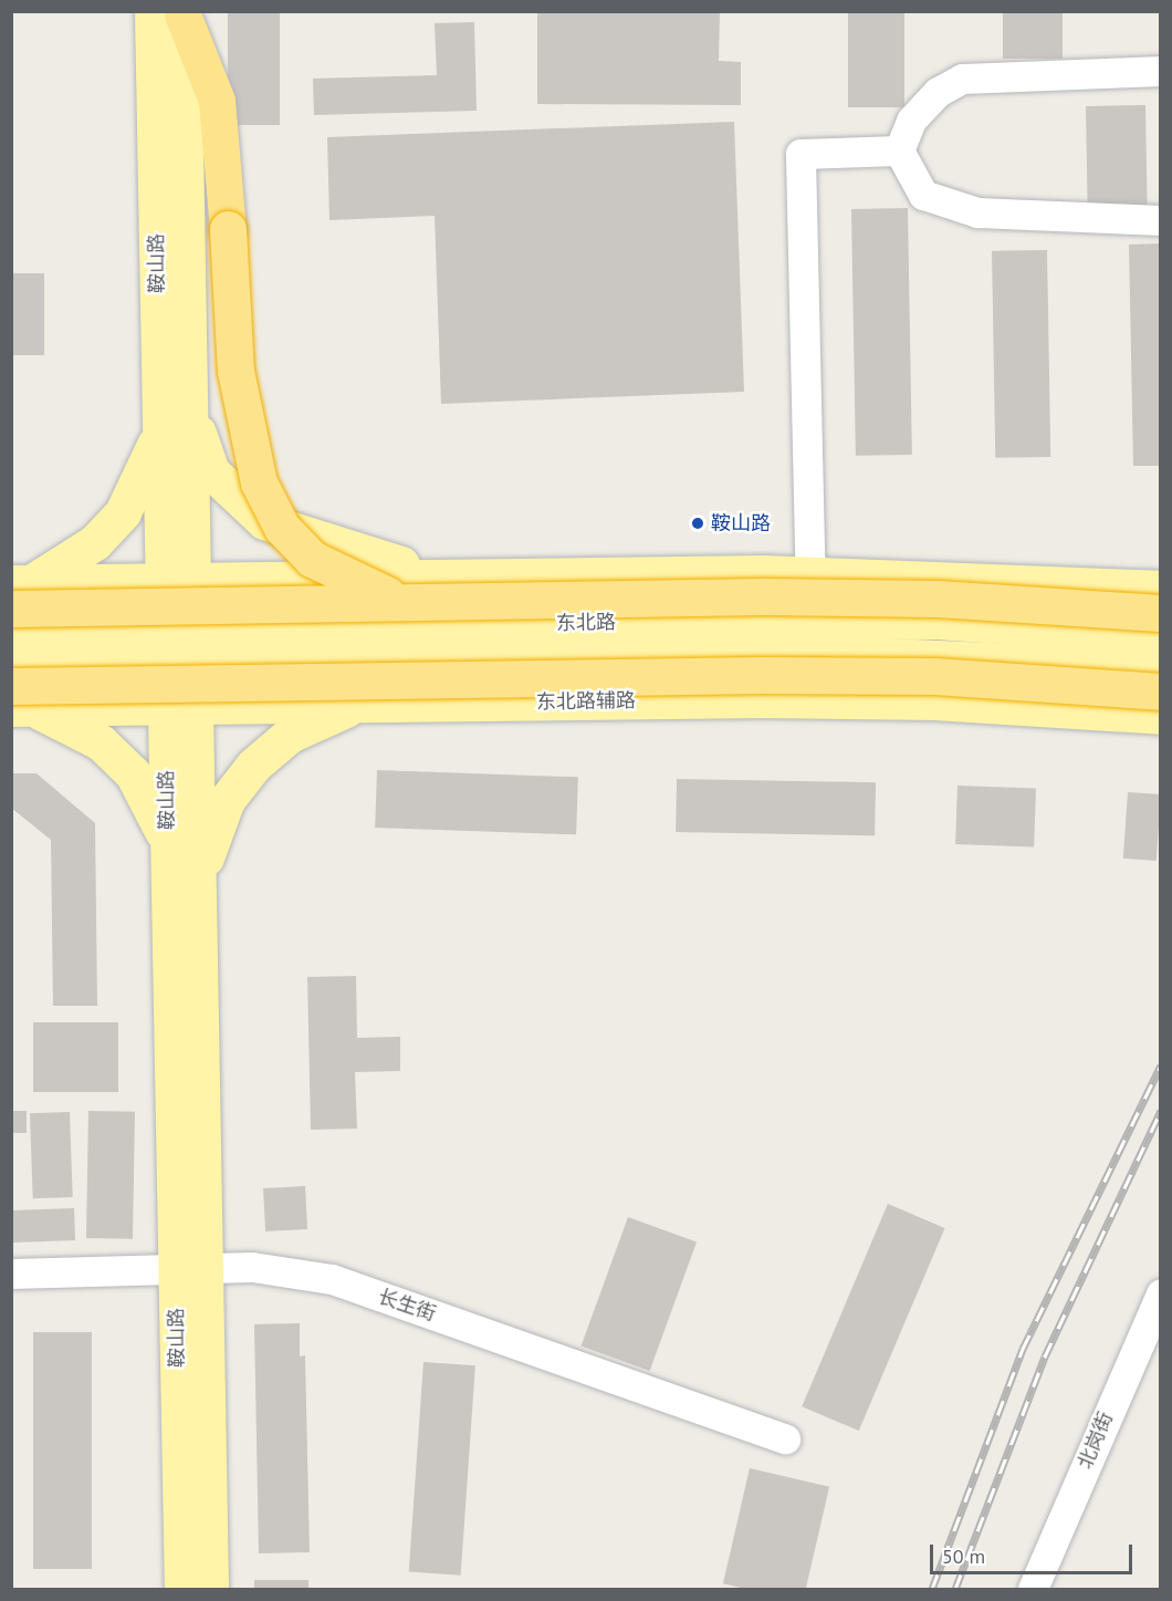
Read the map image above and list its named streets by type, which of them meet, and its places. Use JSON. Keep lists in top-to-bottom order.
{
  "streets": {
    "highway": ["东北路"],
    "main road": ["鞍山路", "东北路辅路"],
    "street": ["长生街", "北岗街"]
  },
  "crossings": [
    ["鞍山路", "东北路"],
    ["鞍山路", "东北路辅路"],
    ["鞍山路", "长生街"]
  ],
  "places": ["鞍山路"],
  "scale_bar": "50 m"
}
